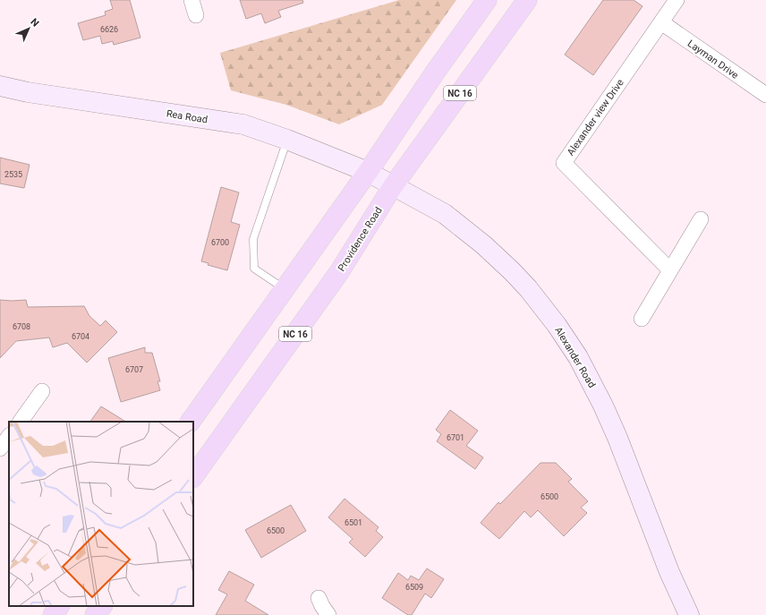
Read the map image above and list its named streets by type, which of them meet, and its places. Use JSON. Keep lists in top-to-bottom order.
{
  "streets": {
    "main road": ["NC 16", "Providence Road"],
    "street": [
      "Layman Drive",
      "Rea Road",
      "Alexander view Drive",
      "Alexander Road"
    ]
  },
  "crossings": [
    ["Layman Drive", "Alexander view Drive"],
    ["Rea Road", "Alexander Road"],
    ["Providence Road", "Alexander Road"]
  ],
  "house_numbers": [
    "6626",
    "2535",
    "6700",
    "6708",
    "6704",
    "6707",
    "6701",
    "6500",
    "6501",
    "6500",
    "6509"
  ],
  "north": "top right"
}
